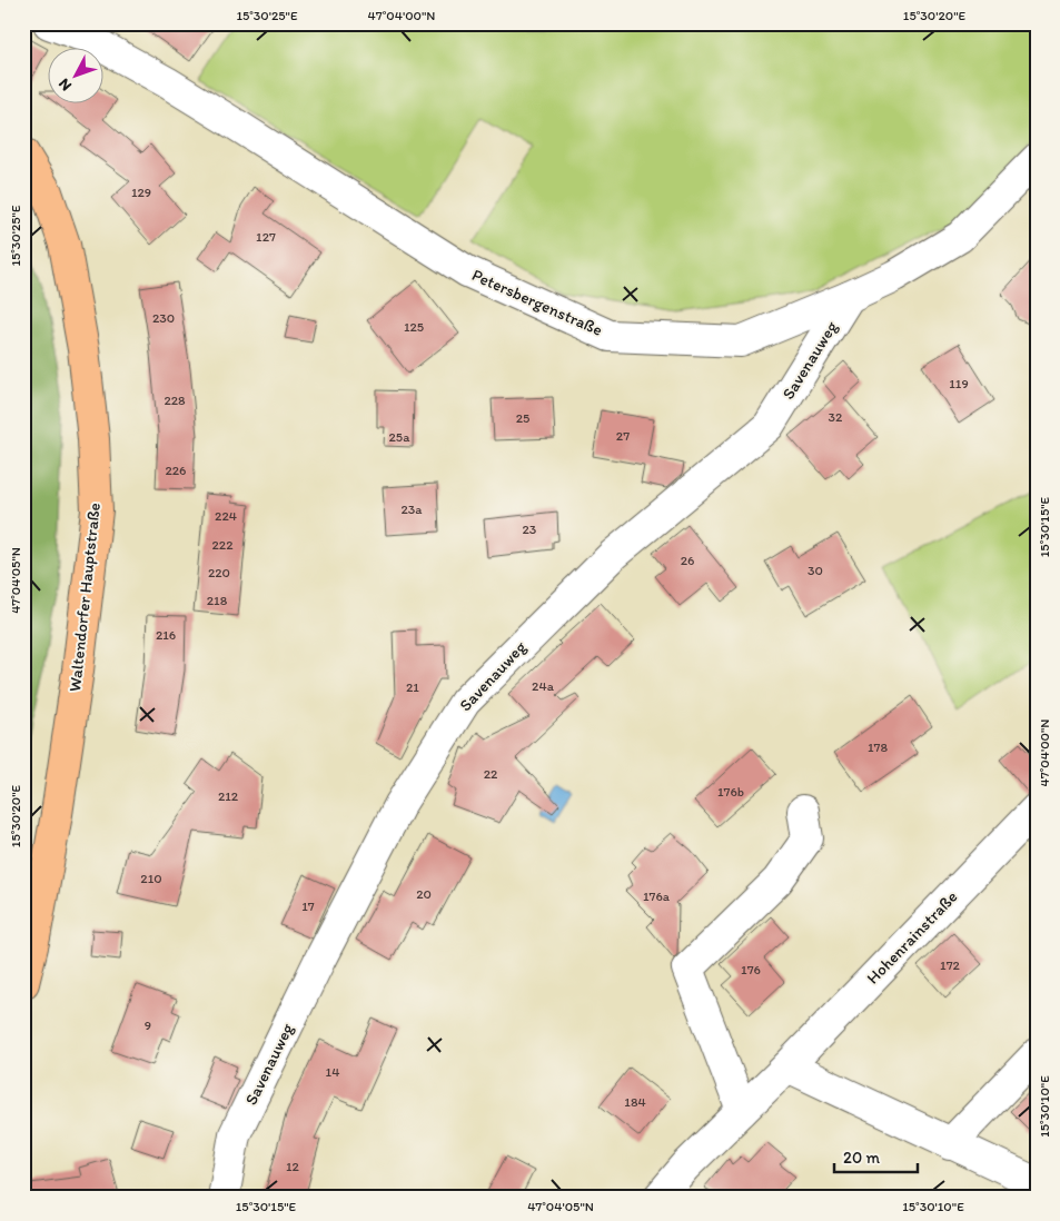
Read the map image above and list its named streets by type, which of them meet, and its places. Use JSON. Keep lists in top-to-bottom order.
{
  "streets": {
    "main road": ["Waltendorfer Hauptstraße"],
    "street": ["Petersbergenstraße", "Savenauweg", "Hohenrainstraße"]
  },
  "crossings": [
    ["Petersbergenstraße", "Savenauweg"]
  ],
  "house_numbers": [
    "129",
    "127",
    "230",
    "125",
    "119",
    "228",
    "32",
    "25",
    "27",
    "25a",
    "226",
    "23a",
    "224",
    "23",
    "222",
    "26",
    "30",
    "220",
    "218",
    "216",
    "24a",
    "21",
    "178",
    "22",
    "176b",
    "212",
    "210",
    "20",
    "176a",
    "17",
    "172",
    "176",
    "9",
    "14",
    "184",
    "12"
  ],
  "scale_bar": "20 m",
  "north": "bottom left",
  "coordinates": [
    "15°30'25\"E",
    "47°04'00\"N",
    "15°30'20\"E",
    "15°30'15\"E",
    "47°04'05\"N",
    "15°30'10\"E"
  ]
}
